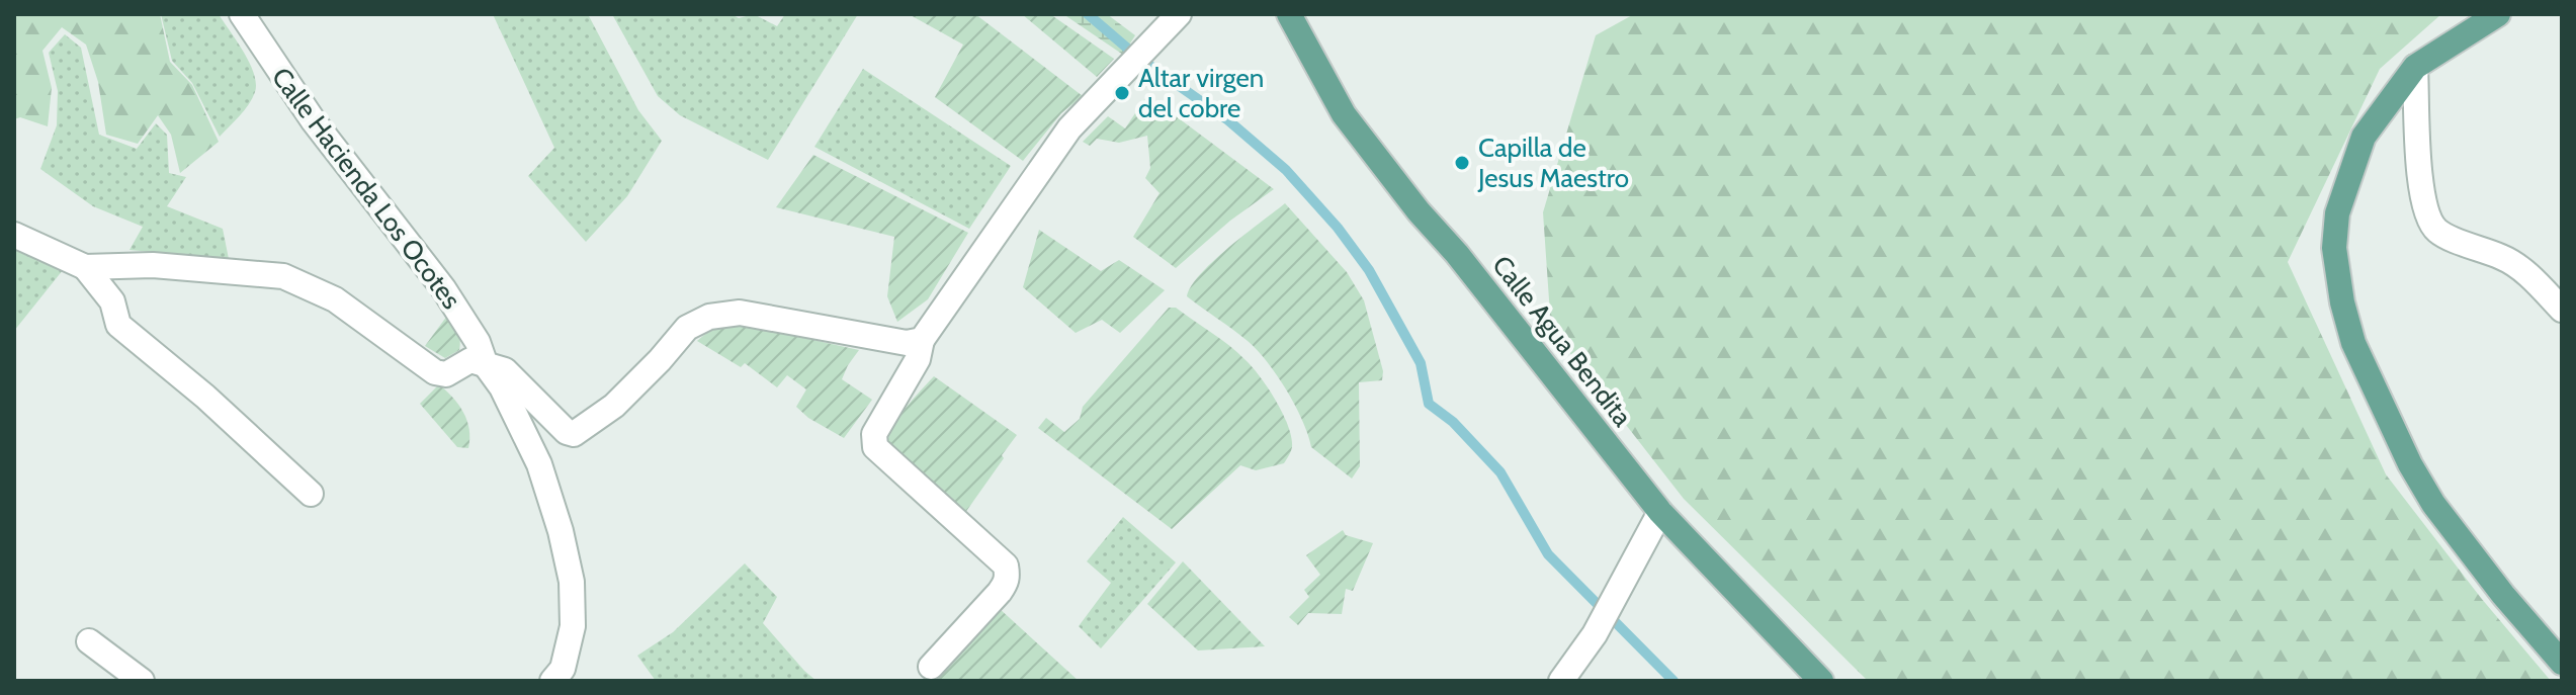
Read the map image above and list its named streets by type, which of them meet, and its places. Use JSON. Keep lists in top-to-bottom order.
{
  "streets": {
    "main road": ["Calle Agua Bendita"],
    "street": ["Calle Hacienda Los Ocotes"]
  },
  "places": ["Altar virgen del cobre", "Capilla de Jesus Maestro"]
}
